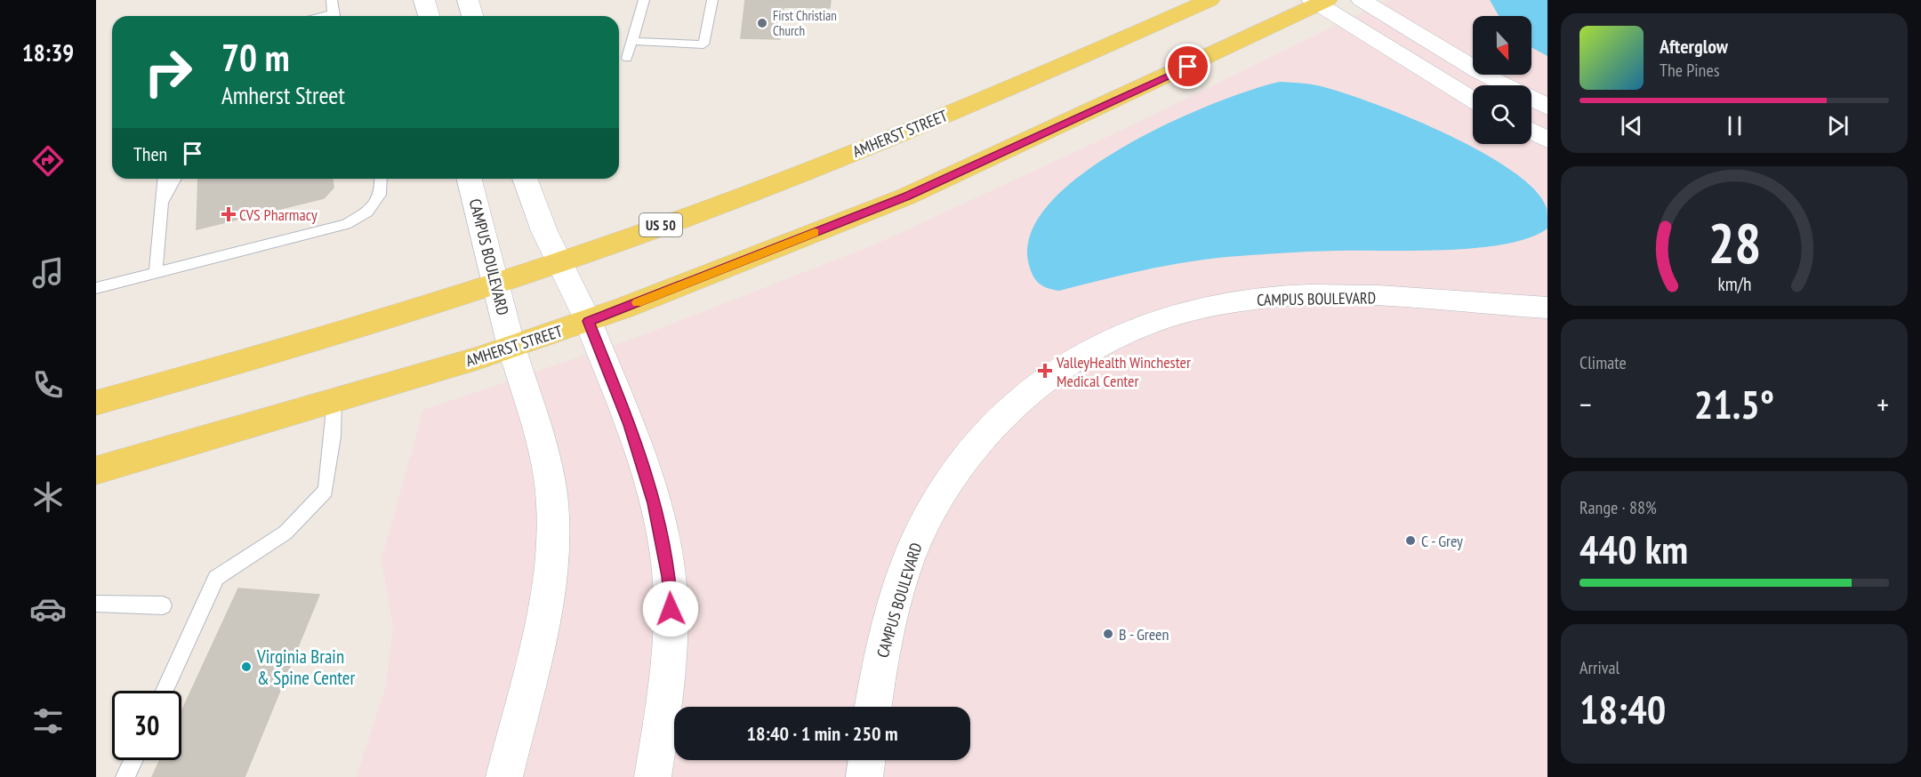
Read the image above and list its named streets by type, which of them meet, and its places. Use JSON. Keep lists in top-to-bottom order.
{
  "streets": {
    "main road": ["AMHERST STREET", "US 50"],
    "street": ["CAMPUS BOULEVARD"]
  },
  "crossings": [
    ["AMHERST STREET", "CAMPUS BOULEVARD"]
  ],
  "places": {
    "other": [
      "First Christian Church",
      "C - Grey",
      "B - Green",
      "Virginia Brain & Spine Center"
    ],
    "health": ["CVS Pharmacy", "ValleyHealth Winchester Medical Center"]
  },
  "north": "bottom",
  "page": {
    "tabs": "18:39",
    "turn": ["70 m", "Amherst Street"],
    "song": ["Afterglow", "The Pines"],
    "then": "Then",
    "tile": [
      "Climate",
      ["Range · 88%", "440 km"],
      ["Arrival", "18:40"]
    ],
    "heat": ["−", "21.5°", "+"],
    "limit": "30",
    "trip": "18:40 · 1 min · 250 m",
    "gauge": ["28", "km/h"]
  }
}
